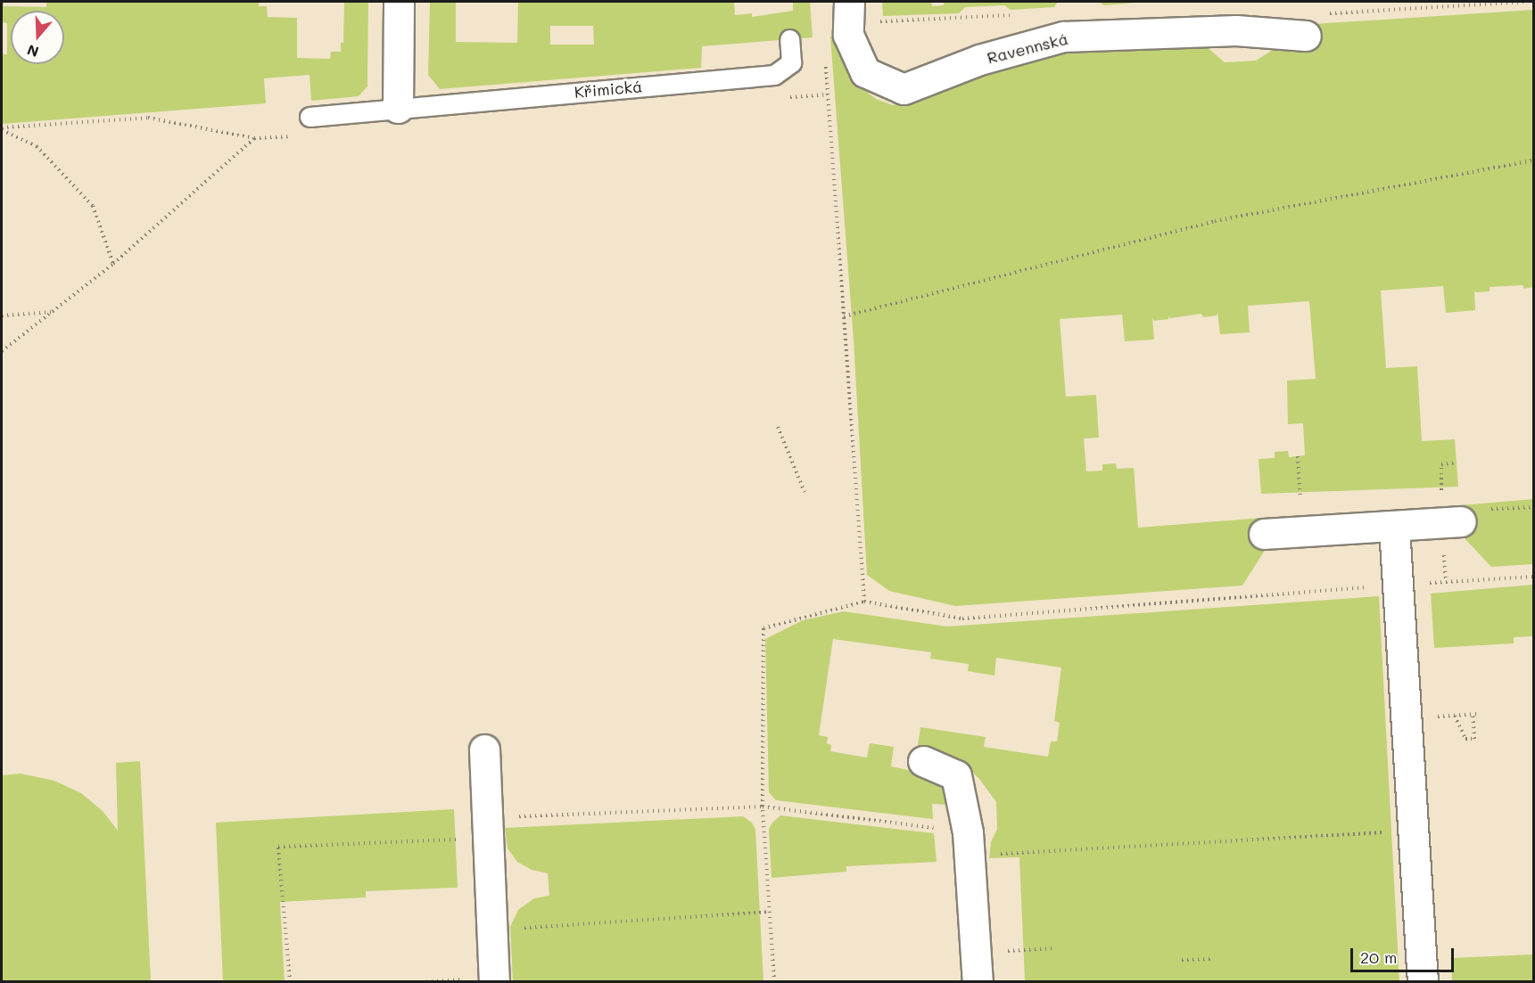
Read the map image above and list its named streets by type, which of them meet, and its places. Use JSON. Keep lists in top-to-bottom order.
{
  "streets": {
    "street": ["Ravennská"],
    "lane": ["Křimická"]
  },
  "scale_bar": "20 m",
  "north": "bottom"
}
